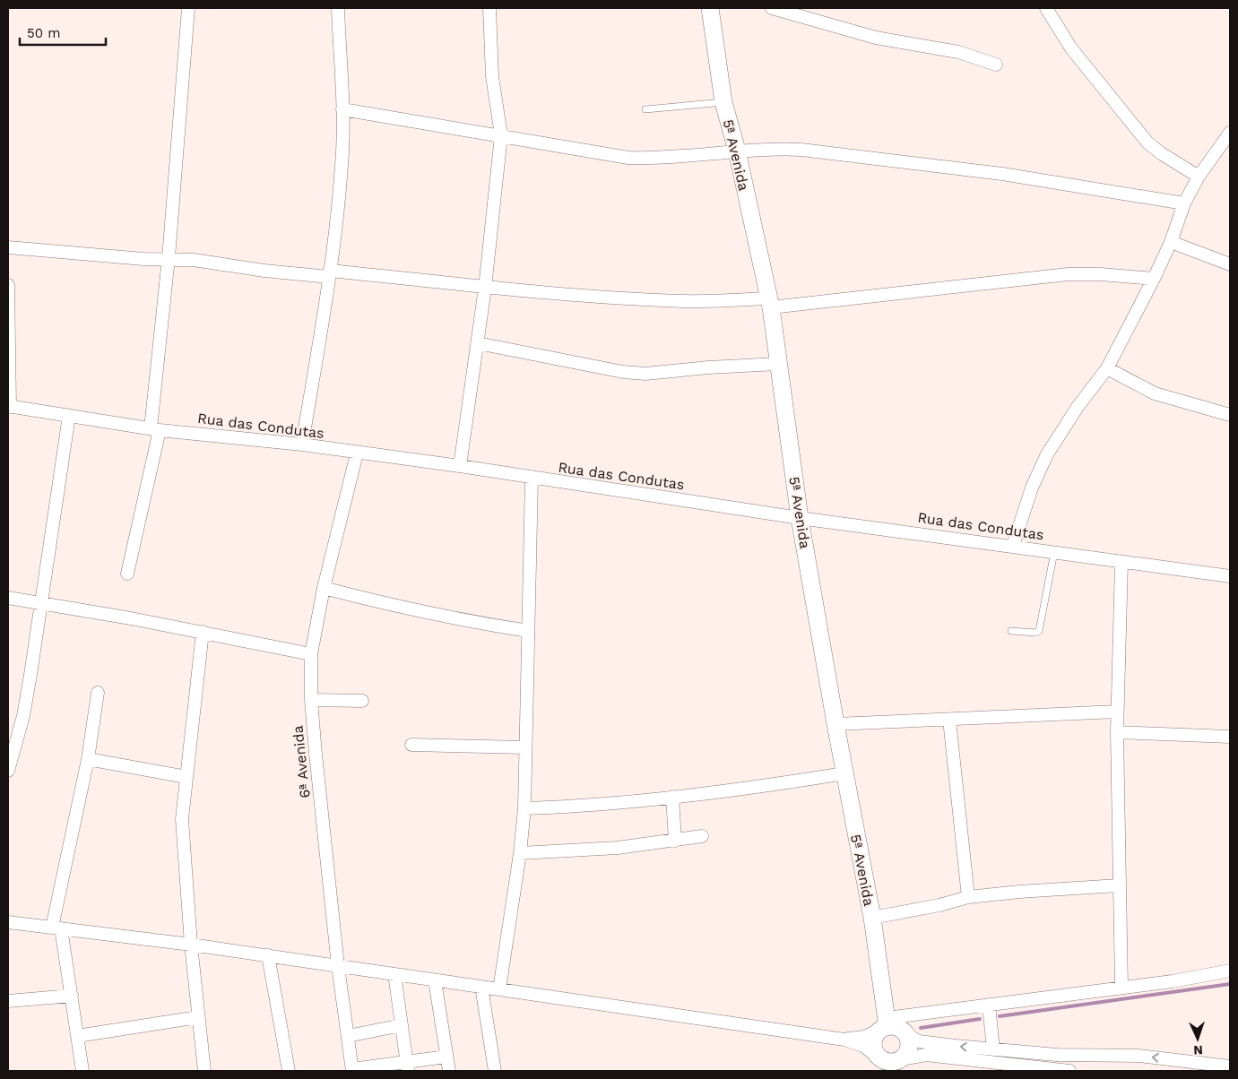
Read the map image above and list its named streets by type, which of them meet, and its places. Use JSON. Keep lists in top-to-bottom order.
{
  "streets": {
    "street": ["5ª Avenida", "Rua das Condutas", "6ª Avenida"]
  },
  "crossings": [
    ["5ª Avenida", "Rua das Condutas"],
    ["Rua das Condutas", "6ª Avenida"]
  ],
  "scale_bar": "50 m",
  "north": "bottom"
}
